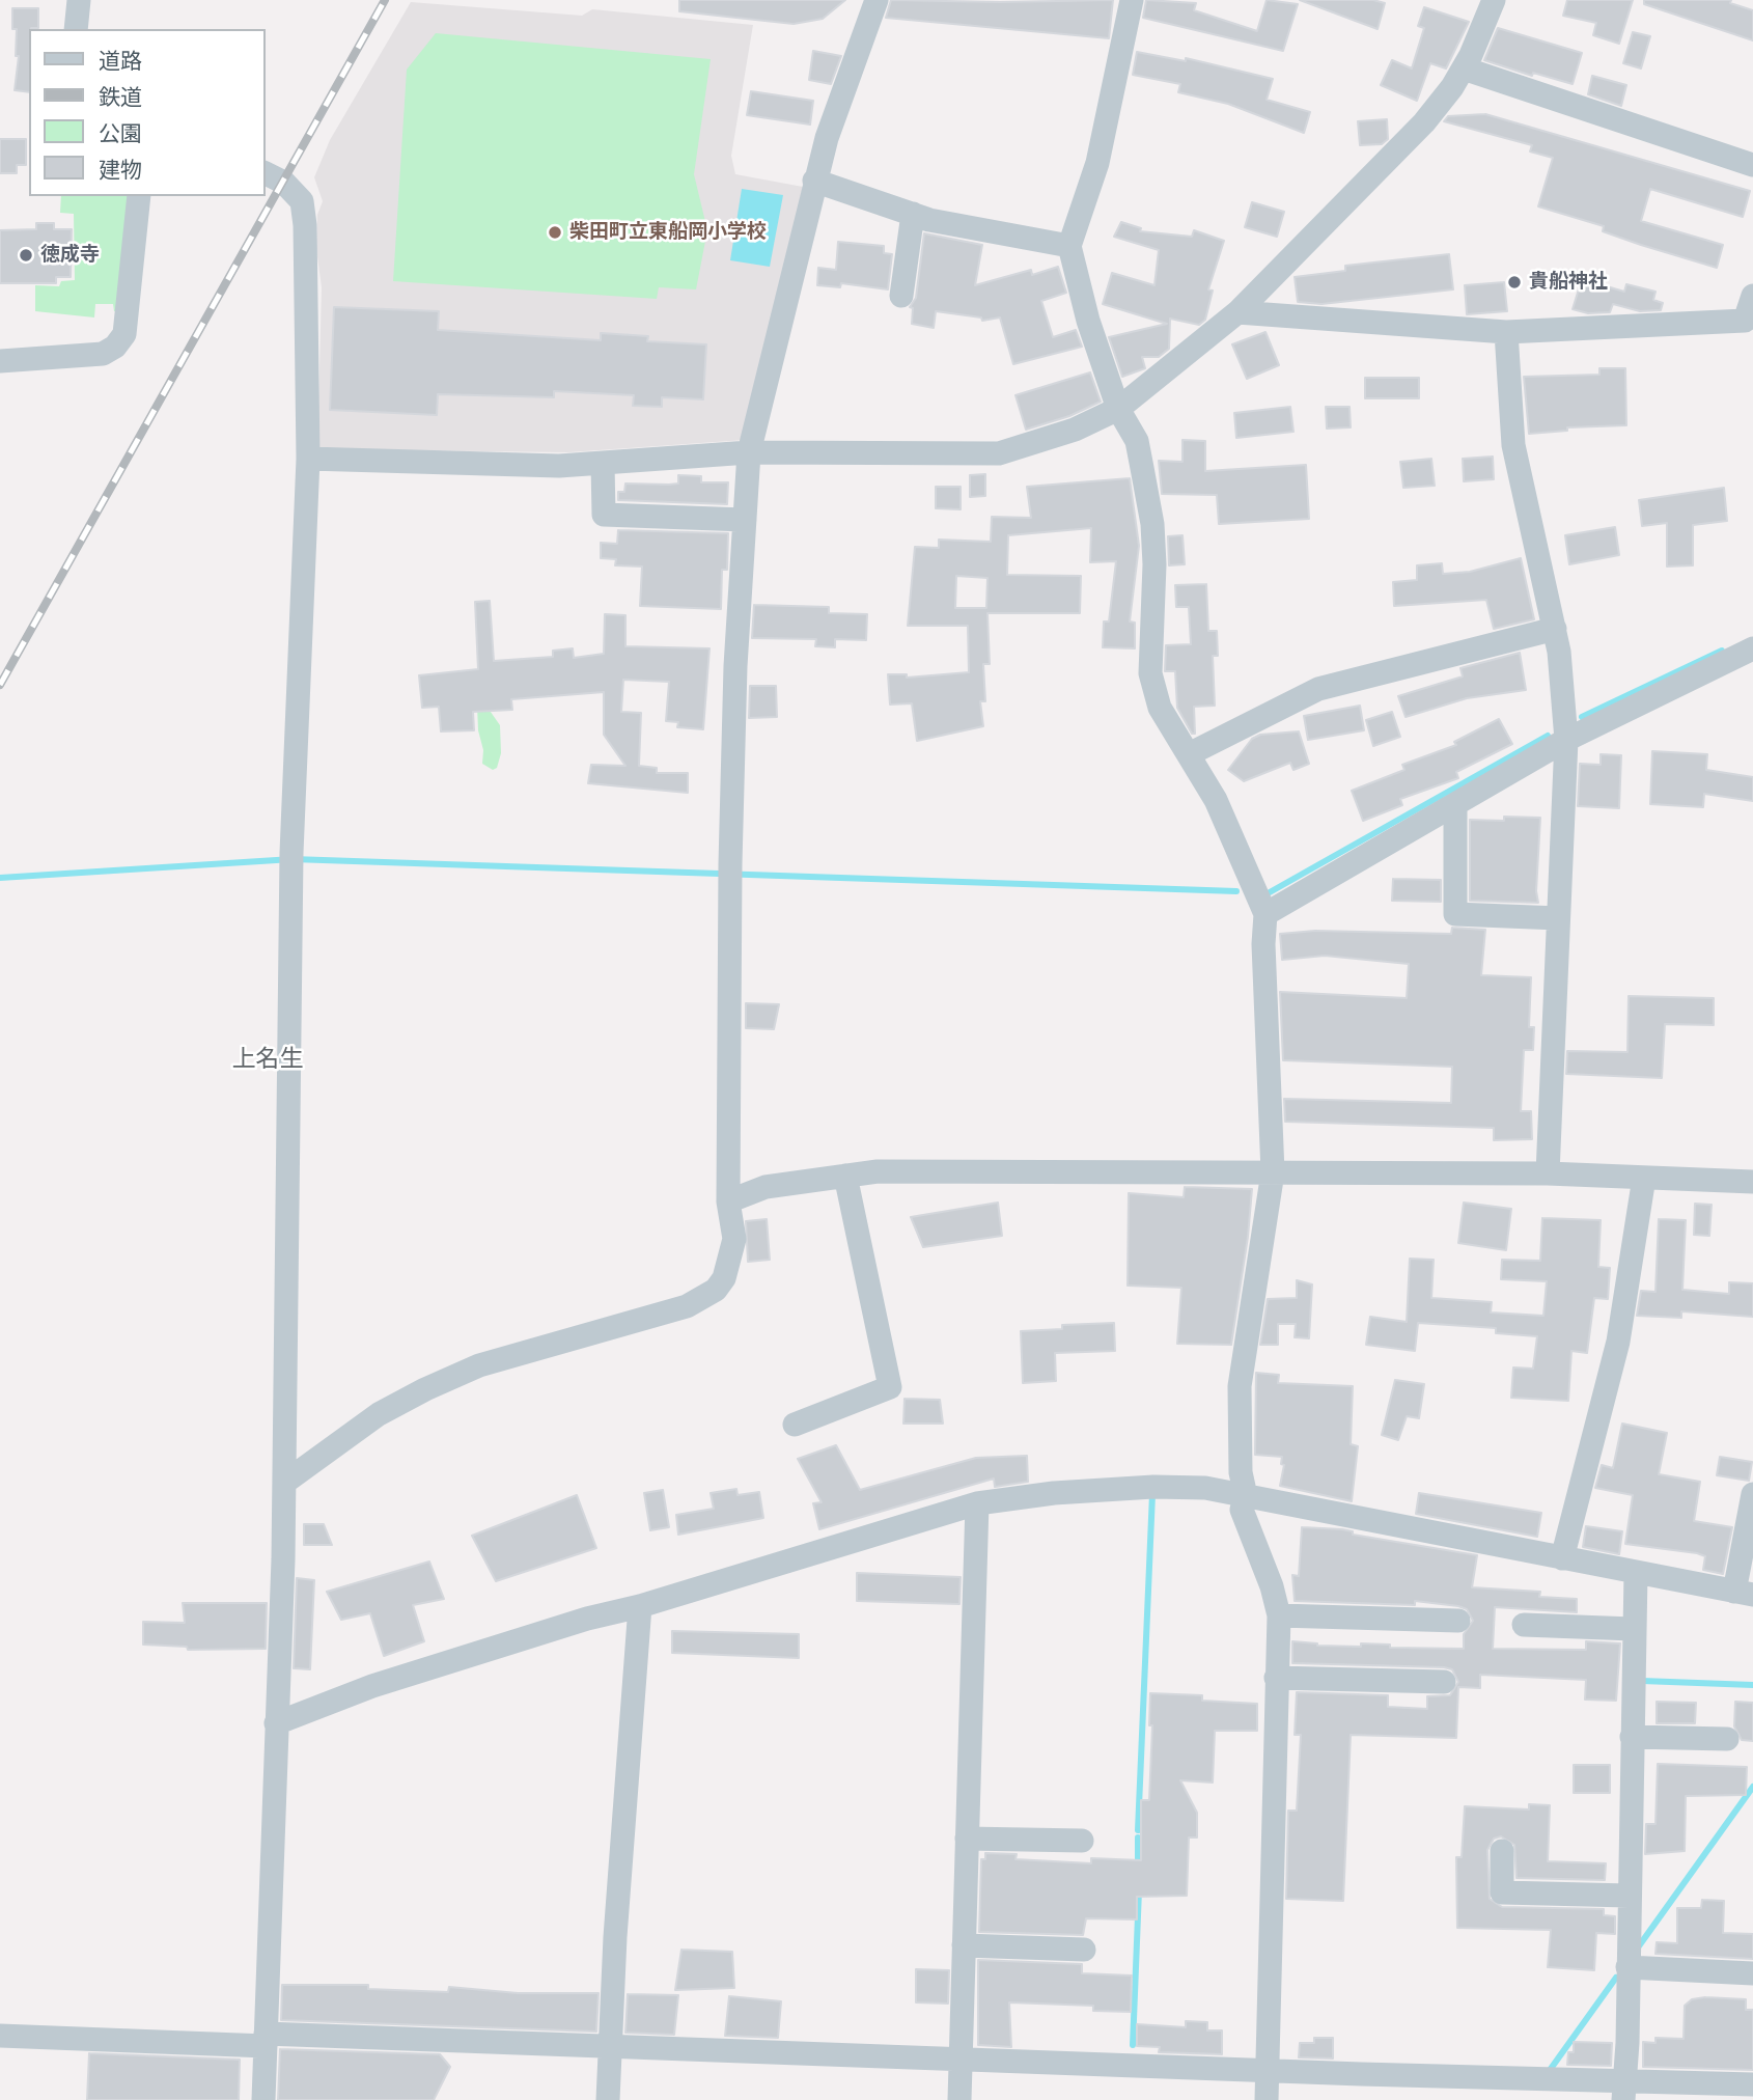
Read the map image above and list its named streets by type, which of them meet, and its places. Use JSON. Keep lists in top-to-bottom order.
{
  "districts": ["上名生"],
  "places": ["柴田町立東船岡小学校", "徳成寺", "貴船神社"],
  "legend": [
    "道路",
    "鉄道",
    "公園",
    "建物"
  ]
}
